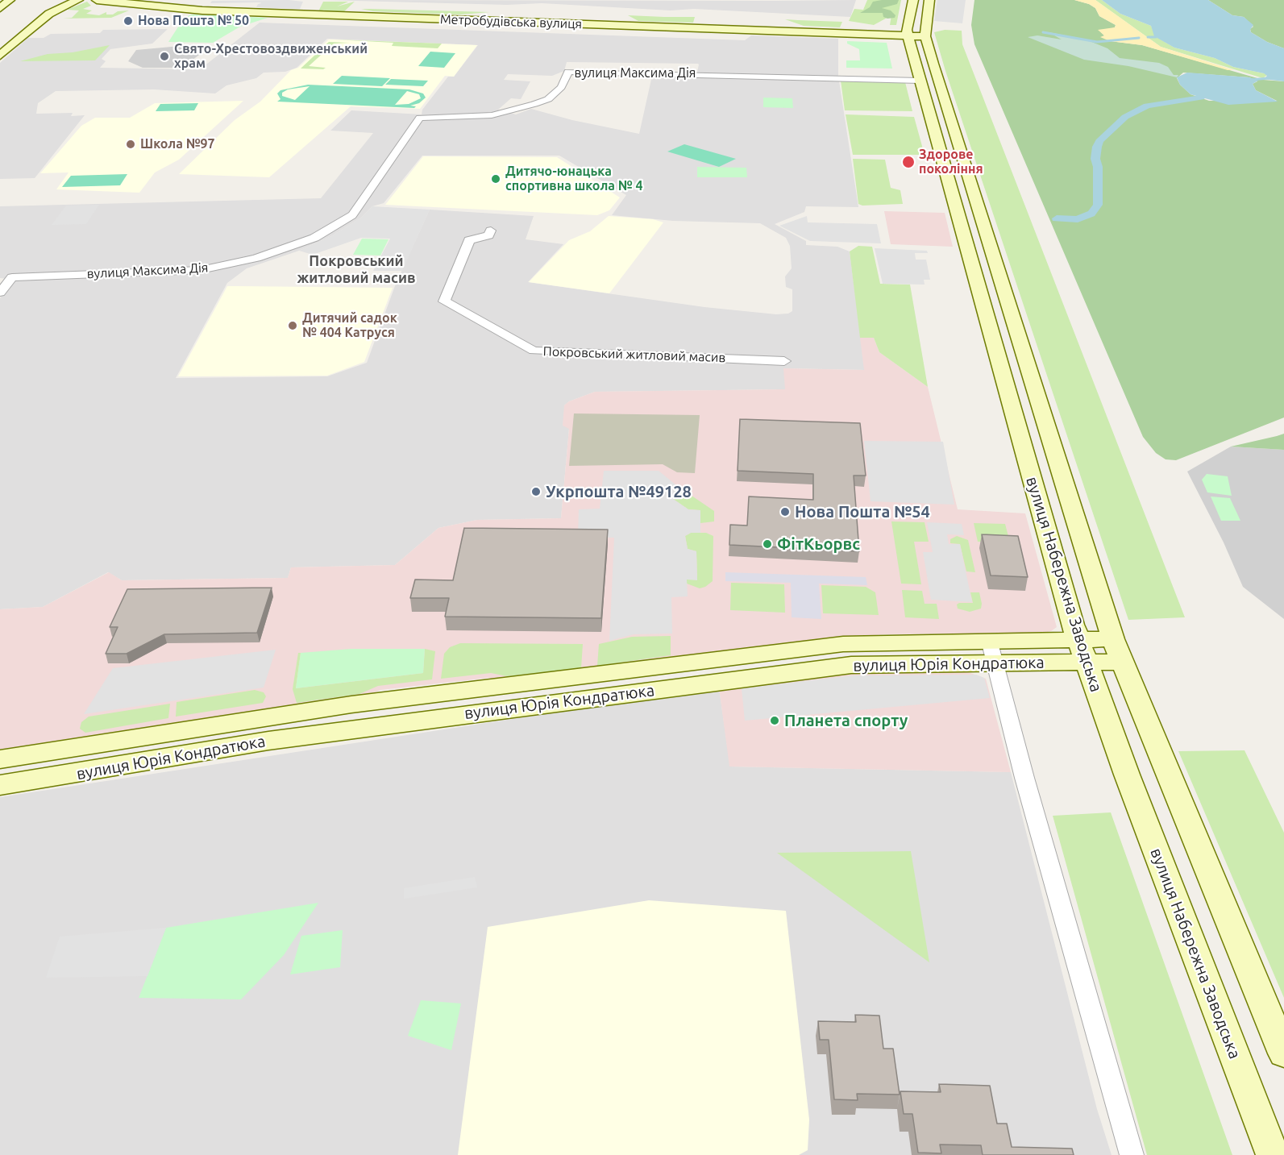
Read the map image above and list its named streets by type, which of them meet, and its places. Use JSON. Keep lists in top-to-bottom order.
{
  "streets": {
    "main road": ["Метробудівська вулиця", "вулиця Набережна Заводська", "вулиця Юрія Кондратюка"],
    "street": ["вулиця Максима Дія", "Покровський житловий масив"]
  },
  "crossings": [
    ["Метробудівська вулиця", "вулиця Набережна Заводська"],
    ["вулиця Максима Дія", "вулиця Набережна Заводська"],
    ["вулиця Набережна Заводська", "вулиця Юрія Кондратюка"]
  ],
  "districts": ["Покровський житловий масив"],
  "places": [
    "Нова Пошта № 50",
    "Свято-Хрестовоздвиженський храм",
    "Школа №97",
    "Здорове покоління",
    "Дитячо-юнацька спортивна школа № 4",
    "Дитячий садок № 404 Катруся",
    "Укрпошта №49128",
    "Нова Пошта №54",
    "ФiтКьорвс",
    "Планета спорту"
  ]
}
